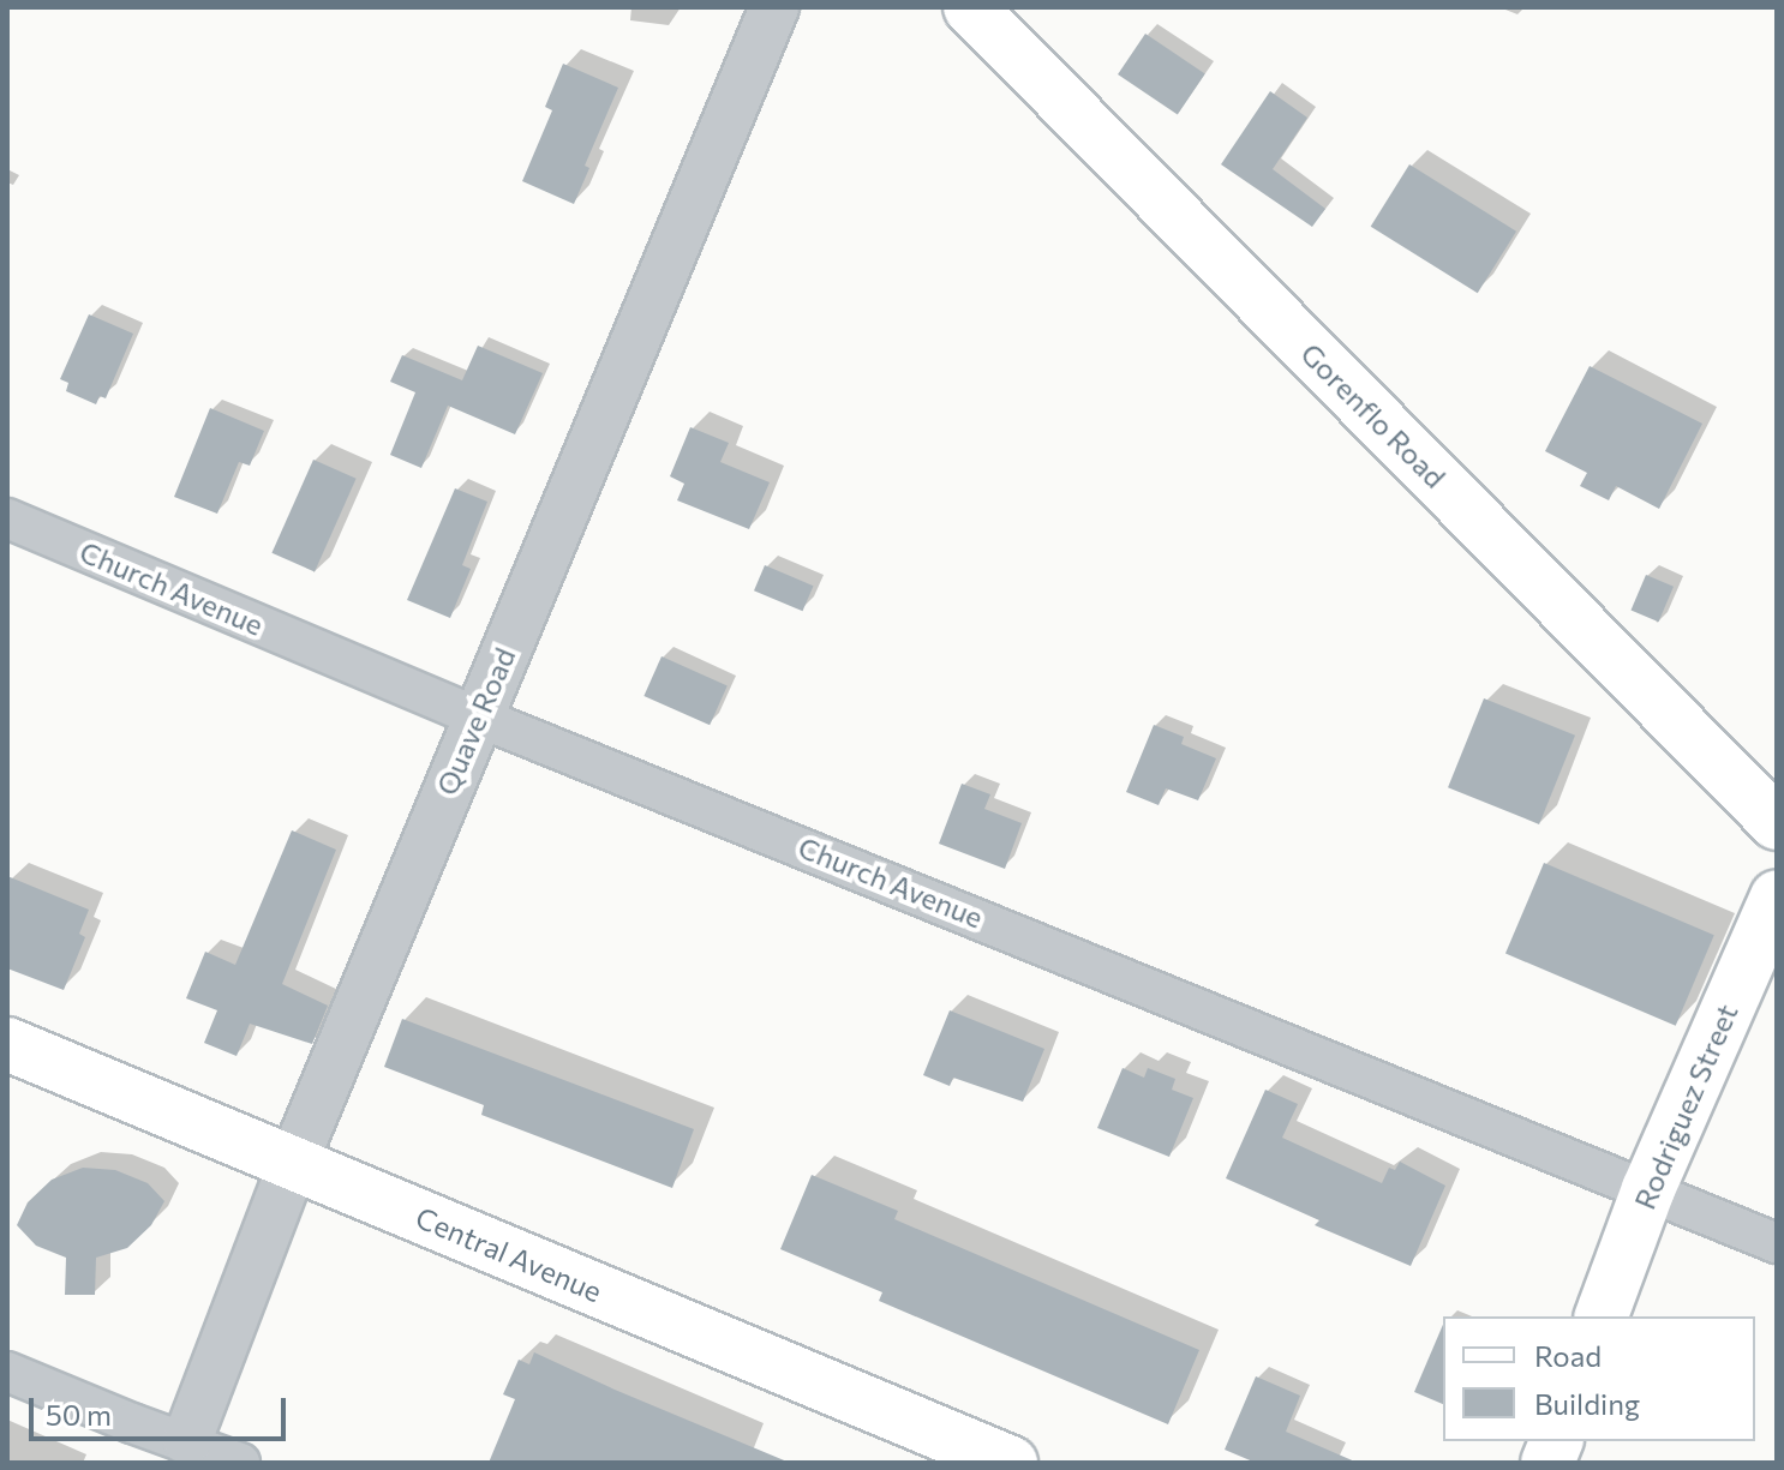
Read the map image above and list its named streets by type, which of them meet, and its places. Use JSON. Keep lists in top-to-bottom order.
{
  "streets": {
    "main road": ["Gorenflo Road", "Rodriguez Street", "Central Avenue"],
    "street": ["Church Avenue", "Quave Road"]
  },
  "crossings": [
    ["Church Avenue", "Quave Road"],
    ["Church Avenue", "Rodriguez Street"],
    ["Quave Road", "Central Avenue"]
  ],
  "legend": ["Road", "Building"],
  "scale_bar": "50 m"
}
